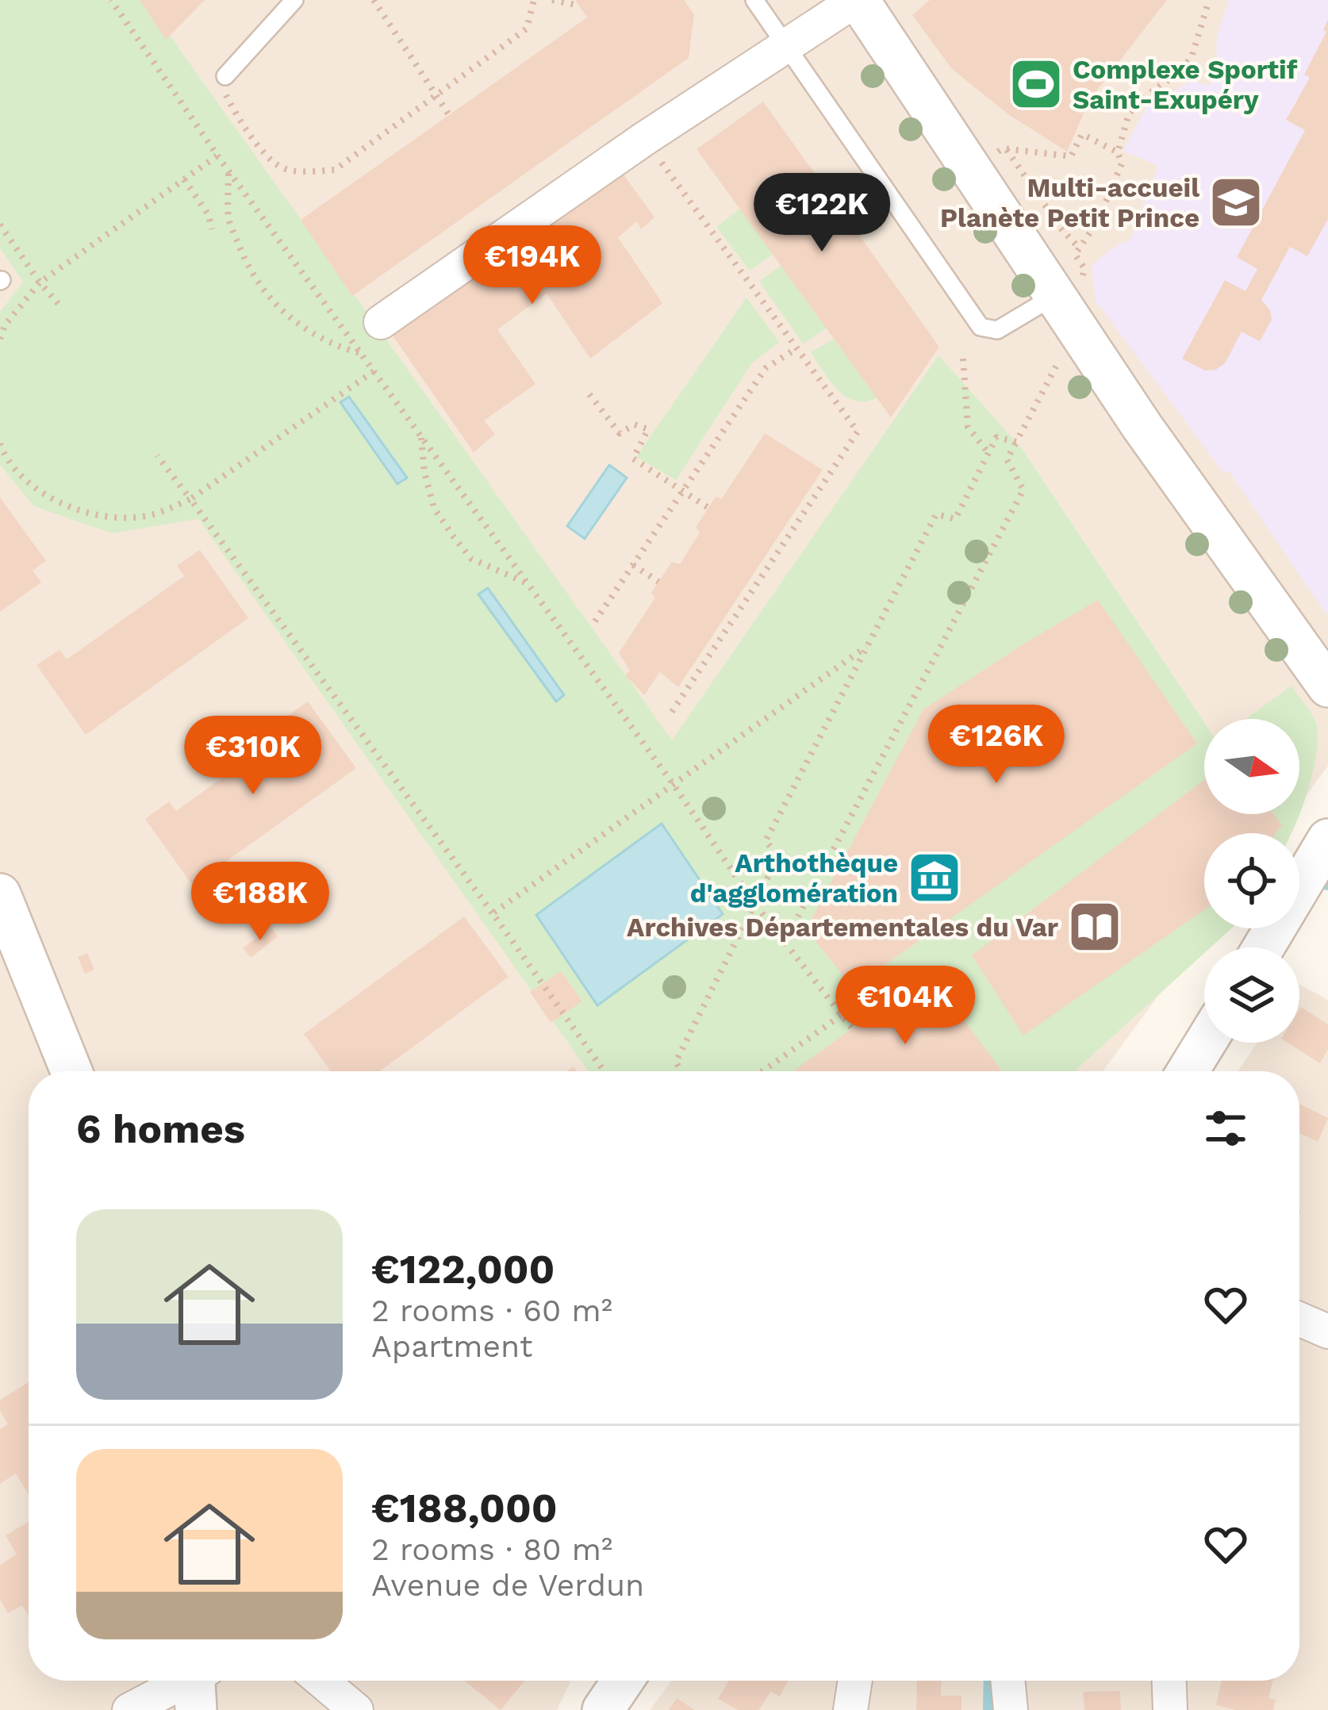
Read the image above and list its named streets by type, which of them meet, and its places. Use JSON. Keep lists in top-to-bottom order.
{
  "places": {
    "sports": ["Complexe Sportif Saint-Exupéry"],
    "school or university": ["Multi-accueil Planète Petit Prince"],
    "museum": ["Arthothèque d'agglomération"],
    "library": ["Archives Départementales du Var"]
  },
  "north": "right",
  "page": {
    "price": [
      "€122K",
      "€194K",
      "€126K",
      "€310K",
      "€188K",
      "€104K"
    ],
    "heading": "6 homes",
    "list": [
      {
        "name": "€122,000",
        "note": "2 rooms · 60 m² · Apartment"
      },
      {
        "name": "€188,000",
        "note": "2 rooms · 80 m² · Avenue de Verdun"
      }
    ]
  }
}
